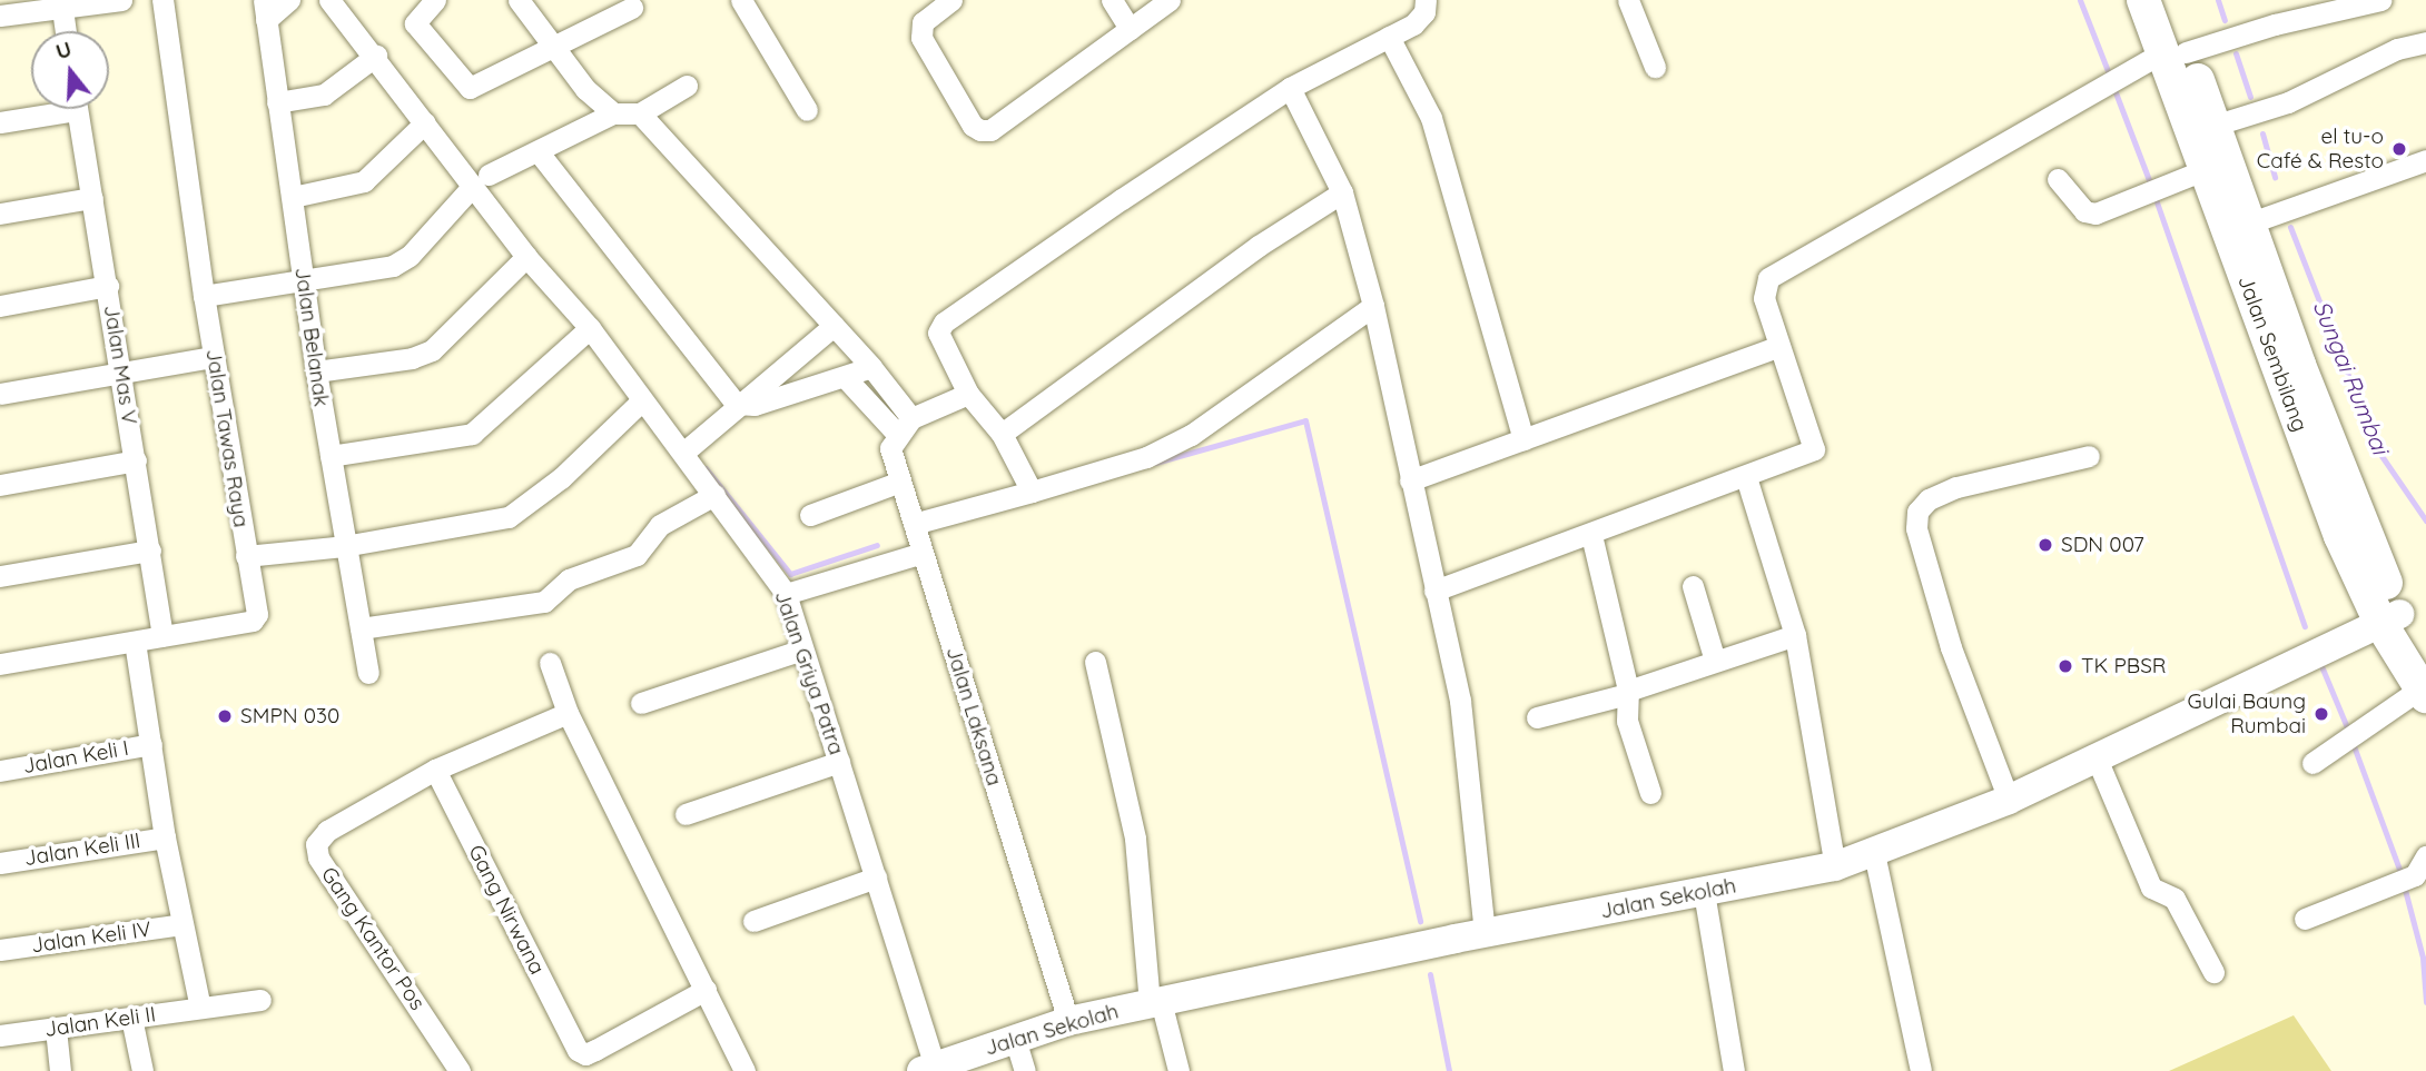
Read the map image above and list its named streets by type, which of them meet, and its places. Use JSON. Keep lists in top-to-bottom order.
{
  "streets": {
    "main road": ["Jalan Sembilang"],
    "street": [
      "Jalan Belanak",
      "Jalan Mas V",
      "Jalan Tawas Raya",
      "Jalan Griya Patra",
      "Jalan Laksana",
      "Jalan Keli I",
      "Jalan Keli III",
      "Jalan Sekolah",
      "Gang Nirwana",
      "Jalan Keli IV",
      "Gang Kantor Pos",
      "Jalan Keli II"
    ]
  },
  "crossings": [
    ["Jalan Sembilang", "Jalan Sekolah"],
    ["Jalan Mas V", "Jalan Tawas Raya"],
    ["Jalan Griya Patra", "Jalan Sekolah"],
    ["Jalan Laksana", "Jalan Sekolah"],
    ["Gang Nirwana", "Gang Kantor Pos"]
  ],
  "water": ["Sungai Rumbai"],
  "places": [
    "el tu-o Café & Resto",
    "SDN 007",
    "TK PBSR",
    "Gulai Baung Rumbai",
    "SMPN 030"
  ],
  "north": "top"
}
